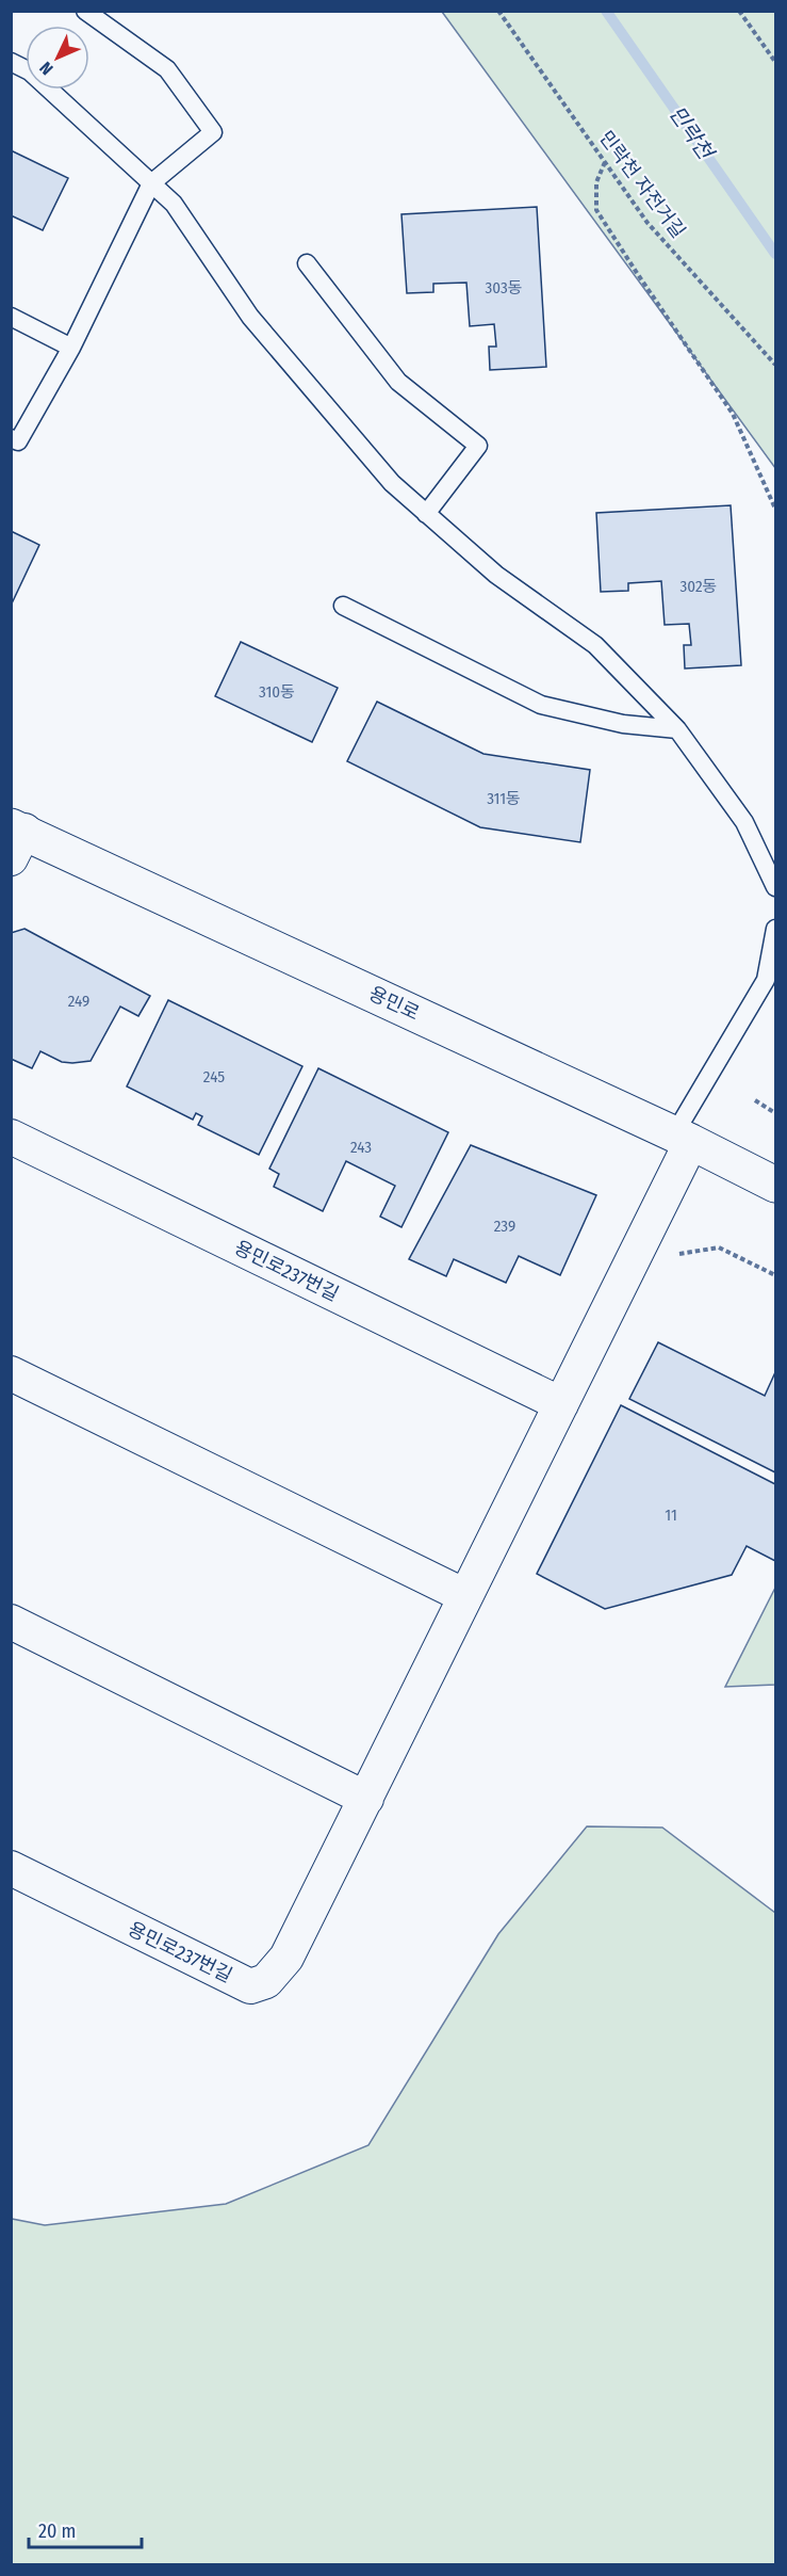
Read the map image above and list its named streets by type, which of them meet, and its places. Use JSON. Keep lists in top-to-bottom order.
{
  "streets": {
    "street": ["용민로", "용민로237번길"],
    "path": ["민락천 자전거길"]
  },
  "crossings": [
    ["용민로", "용민로237번길"]
  ],
  "water": ["민락천"],
  "house_numbers": [
    "303동",
    "302동",
    "310동",
    "311동",
    "249",
    "245",
    "243",
    "239",
    "11"
  ],
  "scale_bar": "20 m",
  "north": "bottom left"
}
